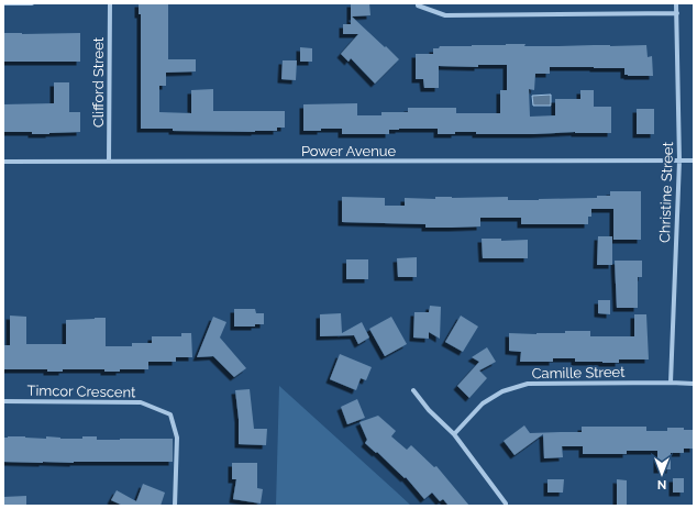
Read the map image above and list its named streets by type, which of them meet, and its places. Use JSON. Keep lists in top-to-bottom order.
{
  "streets": {
    "street": [
      "Clifford Street",
      "Power Avenue",
      "Christine Street",
      "Camille Street",
      "Timcor Crescent"
    ]
  },
  "crossings": [
    ["Clifford Street", "Power Avenue"],
    ["Power Avenue", "Christine Street"],
    ["Christine Street", "Camille Street"]
  ],
  "north": "bottom"
}
